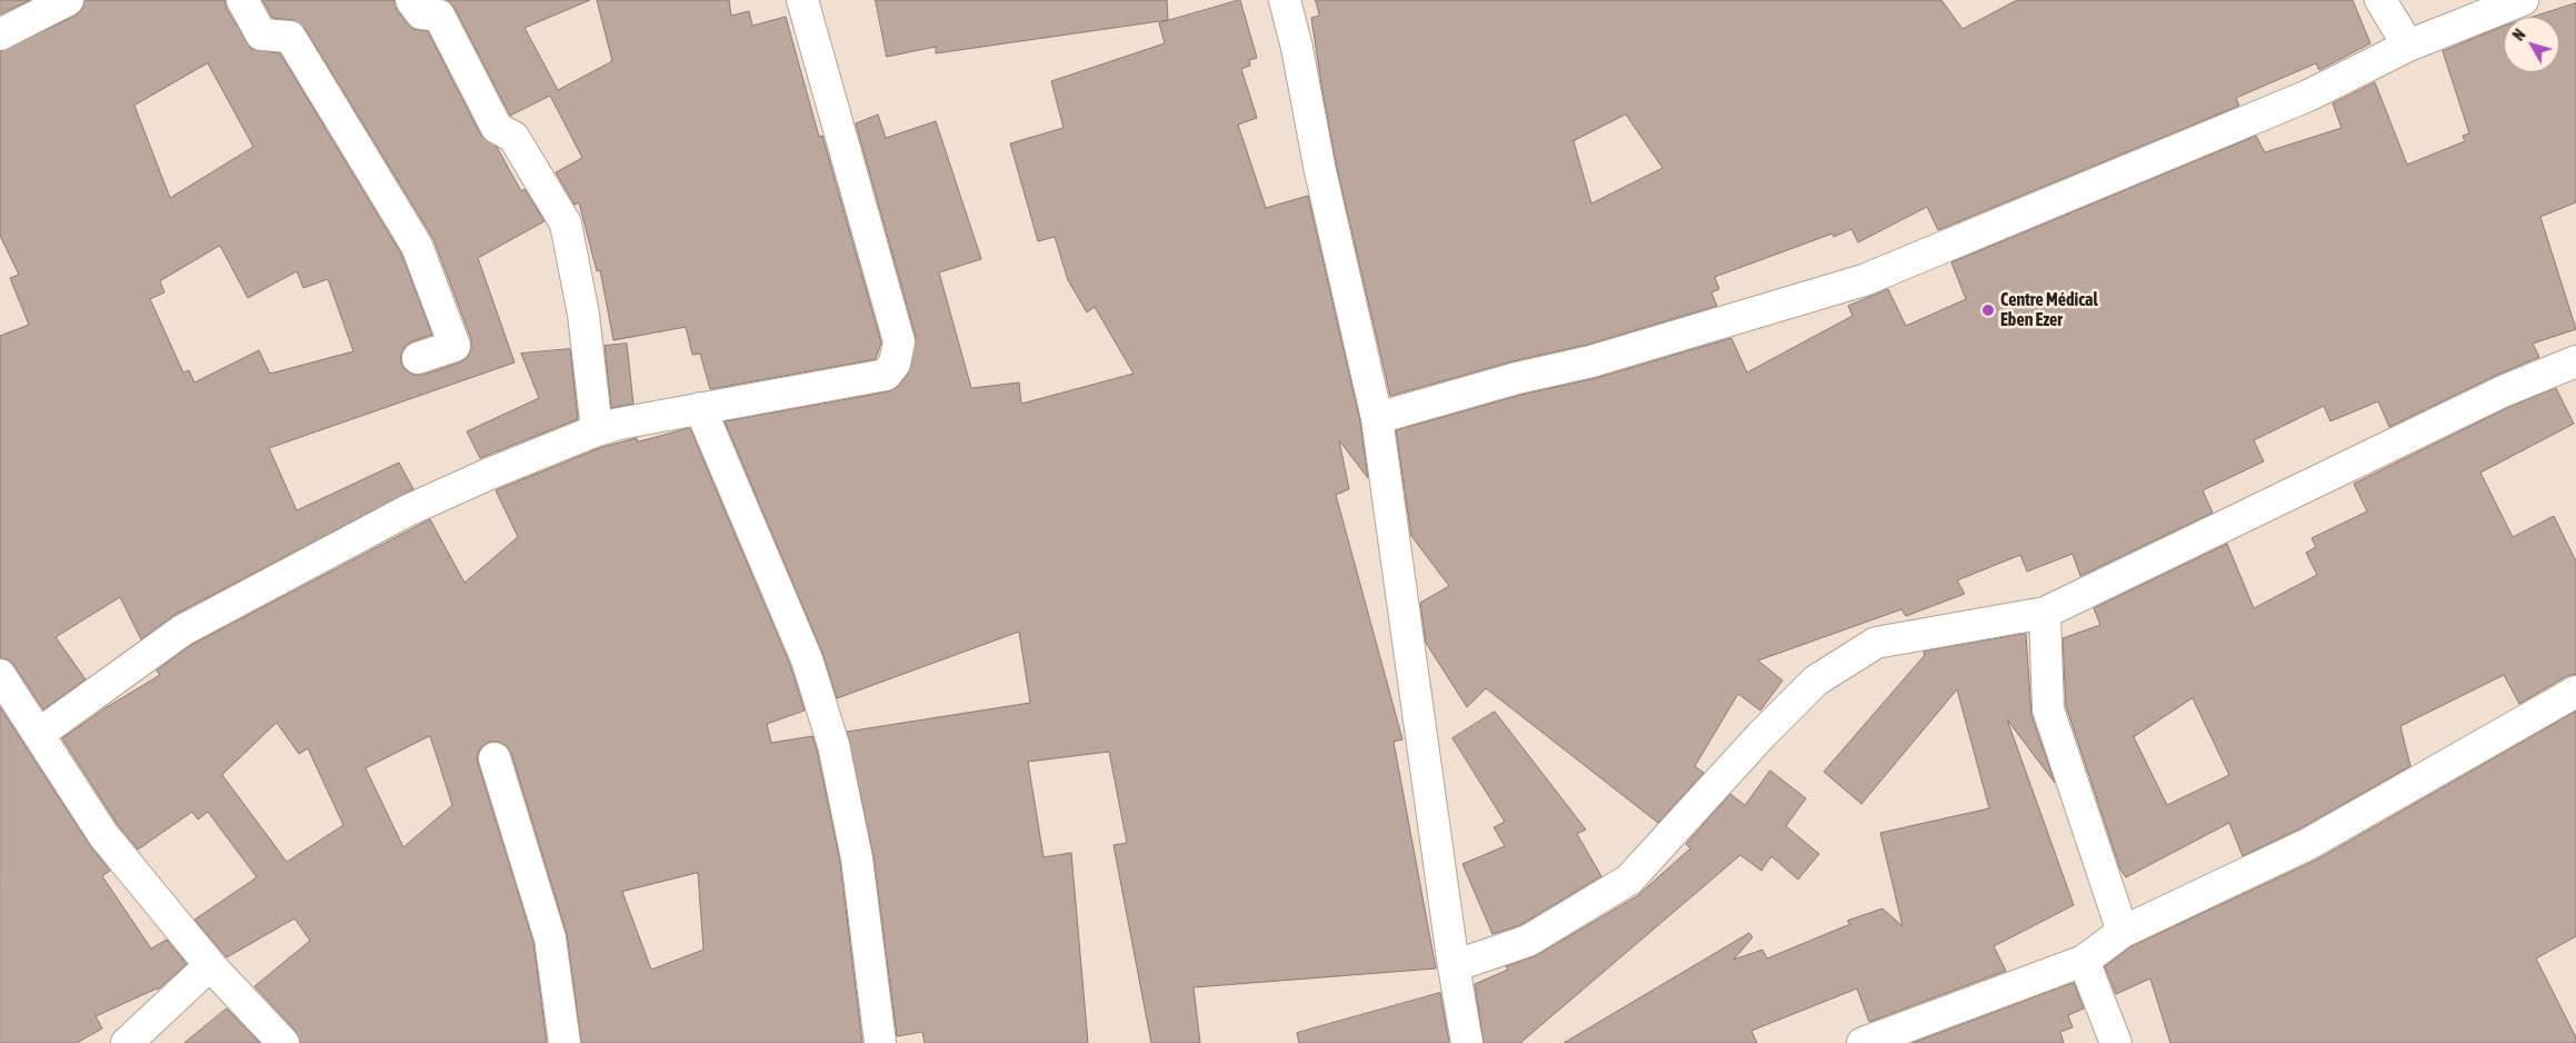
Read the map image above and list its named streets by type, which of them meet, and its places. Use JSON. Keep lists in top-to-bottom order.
{
  "places": ["Centre Médical Eben Ezer"],
  "north": "top left"
}
